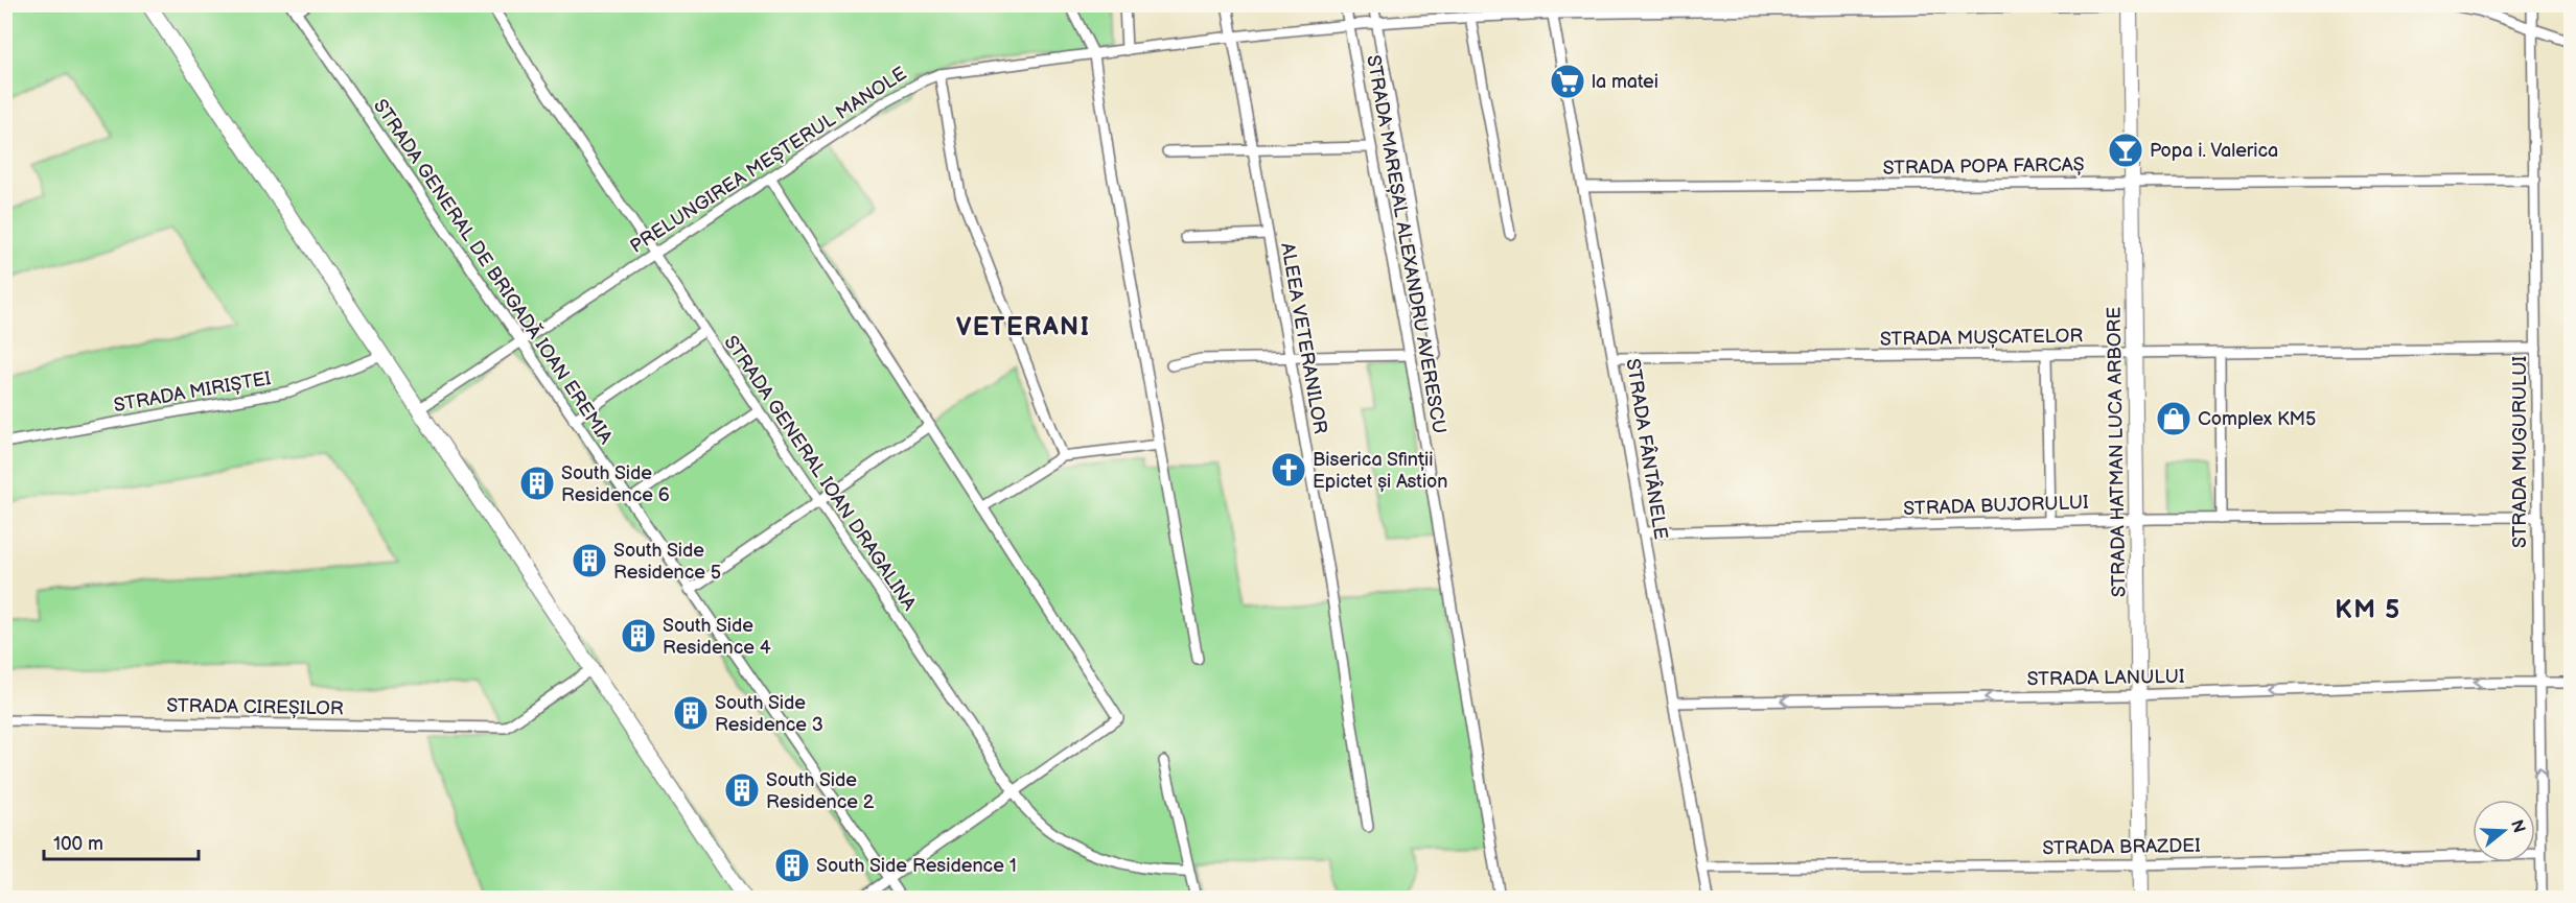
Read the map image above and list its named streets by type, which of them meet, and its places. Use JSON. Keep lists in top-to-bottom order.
{
  "streets": {
    "main road": ["STRADA HATMAN LUCA ARBORE"],
    "street": [
      "PRELUNGIREA MEȘTERUL MANOLE",
      "STRADA POPA FARCAȘ",
      "STRADA MAREȘAL ALEXANDRU AVERESCU",
      "STRADA GENERAL DE BRIGADĂ IOAN EREMIA",
      "STRADA MUȘCATELOR",
      "ALEEA VETERANILOR",
      "STRADA MIRIȘTEI",
      "STRADA FÂNTÂNELE",
      "STRADA MUGURULUI",
      "STRADA GENERAL IOAN DRAGALINA",
      "STRADA BUJORULUI",
      "STRADA LANULUI",
      "STRADA CIREȘILOR",
      "STRADA BRAZDEI"
    ]
  },
  "crossings": [
    ["PRELUNGIREA MEȘTERUL MANOLE", "STRADA MAREȘAL ALEXANDRU AVERESCU"],
    ["PRELUNGIREA MEȘTERUL MANOLE", "STRADA GENERAL DE BRIGADĂ IOAN EREMIA"],
    ["PRELUNGIREA MEȘTERUL MANOLE", "ALEEA VETERANILOR"],
    ["PRELUNGIREA MEȘTERUL MANOLE", "STRADA FÂNTÂNELE"],
    ["PRELUNGIREA MEȘTERUL MANOLE", "STRADA HATMAN LUCA ARBORE"],
    ["PRELUNGIREA MEȘTERUL MANOLE", "STRADA GENERAL IOAN DRAGALINA"],
    ["STRADA POPA FARCAȘ", "STRADA FÂNTÂNELE"],
    ["STRADA POPA FARCAȘ", "STRADA HATMAN LUCA ARBORE"],
    ["STRADA POPA FARCAȘ", "STRADA MUGURULUI"],
    ["STRADA MUȘCATELOR", "STRADA FÂNTÂNELE"],
    ["STRADA MUȘCATELOR", "STRADA HATMAN LUCA ARBORE"],
    ["STRADA MUȘCATELOR", "STRADA MUGURULUI"],
    ["STRADA FÂNTÂNELE", "STRADA BUJORULUI"],
    ["STRADA FÂNTÂNELE", "STRADA LANULUI"],
    ["STRADA FÂNTÂNELE", "STRADA BRAZDEI"],
    ["STRADA HATMAN LUCA ARBORE", "STRADA BUJORULUI"],
    ["STRADA HATMAN LUCA ARBORE", "STRADA LANULUI"],
    ["STRADA HATMAN LUCA ARBORE", "STRADA BRAZDEI"],
    ["STRADA MUGURULUI", "STRADA BUJORULUI"],
    ["STRADA MUGURULUI", "STRADA LANULUI"],
    ["STRADA MUGURULUI", "STRADA BRAZDEI"]
  ],
  "one_way": ["STRADA LANULUI"],
  "districts": ["VETERANI", "KM 5"],
  "places": {
    "supermarket": ["la matei"],
    "bar": ["Popa i. Valerica"],
    "shop": ["Complex KM5"],
    "church": ["Biserica Sfinții Epictet și Astion"],
    "building": [
      "South Side Residence 6",
      "South Side Residence 5",
      "South Side Residence 4",
      "South Side Residence 3",
      "South Side Residence 2",
      "South Side Residence 1"
    ]
  },
  "scale_bar": "100 m",
  "north": "right"
}
